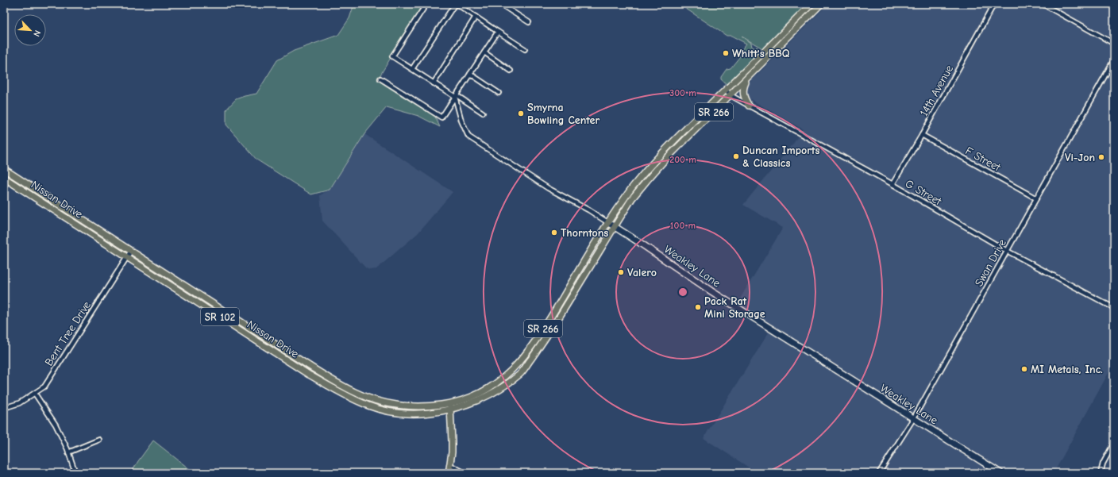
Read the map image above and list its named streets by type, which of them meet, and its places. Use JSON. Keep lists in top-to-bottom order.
{
  "streets": {
    "main road": [
      "SR 266",
      "Nissan Drive",
      "Weakley Lane",
      "SR 102"
    ],
    "street": [
      "14th Avenue",
      "F Street",
      "G Street",
      "Swan Drive",
      "Bent Tree Drive"
    ]
  },
  "crossings": [
    ["14th Avenue", "F Street"],
    ["14th Avenue", "G Street"],
    ["SR 266", "G Street"],
    ["SR 266", "Nissan Drive"],
    ["SR 266", "Weakley Lane"],
    ["F Street", "Swan Drive"],
    ["G Street", "Swan Drive"],
    ["Nissan Drive", "Bent Tree Drive"],
    ["Swan Drive", "Weakley Lane"]
  ],
  "places": [
    "Whitt's BBQ",
    "Smyrna Bowling Center",
    "Duncan Imports & Classics",
    "Vi-Jon",
    "Thorntons",
    "Valero",
    "Pack Rat Mini Storage",
    "MI Metals, Inc."
  ],
  "north": "bottom right",
  "rings": ["300 m", "200 m", "100 m"]
}
